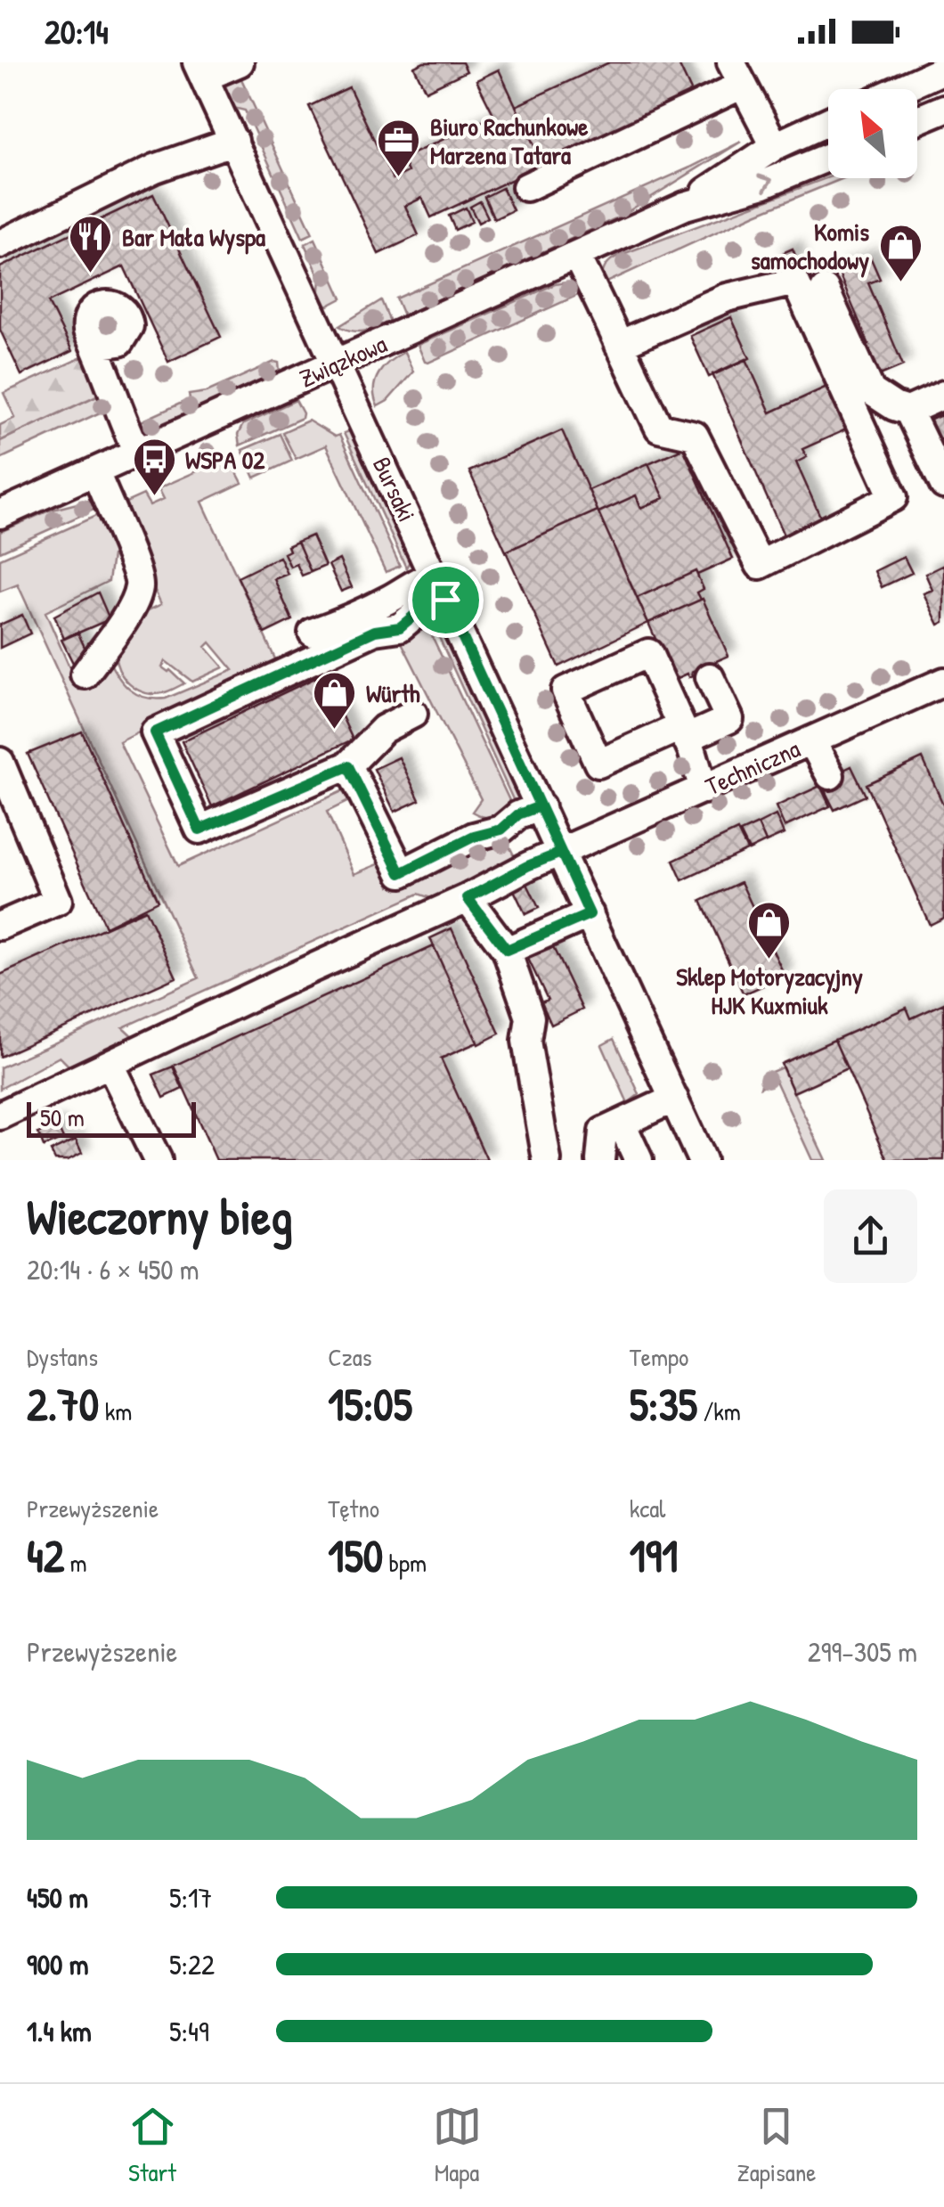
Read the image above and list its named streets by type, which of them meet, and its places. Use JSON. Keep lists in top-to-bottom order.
{
  "streets": {
    "street": ["Związkowa", "Bursaki", "Techniczna"]
  },
  "crossings": [
    ["Związkowa", "Bursaki"],
    ["Bursaki", "Techniczna"]
  ],
  "places": {
    "office": ["Biuro Rachunkowe Marzena Tatara"],
    "restaurant": ["Bar Mała Wyspa"],
    "shop": ["Komis samochodowy", "Würth", "Sklep Motoryzacyjny HJK Kuxmiuk"],
    "bus stop": ["WSPA 02"]
  },
  "scale_bar": "50 m",
  "north": "top left",
  "page": {
    "status": "20:14",
    "scale": "50 m",
    "heading": ["Wieczorny bieg", "20:14 · 6 × 450 m"],
    "stats": [
      ["Dystans", "2.70 km"],
      ["Czas", "15:05"],
      ["Tempo", "5:35 /km"],
      ["Przewyższenie", "42 m"],
      ["Tętno", "150 bpm"],
      ["kcal", "191"]
    ],
    "chart": ["Przewyższenie", "299–305 m"],
    "list": [
      {
        "name": "450 m",
        "note": "5:17"
      },
      {
        "name": "900 m",
        "note": "5:22"
      },
      {
        "name": "1.4 km",
        "note": "5:49"
      }
    ],
    "tabs": ["Start", "Mapa", "Zapisane"]
  }
}
